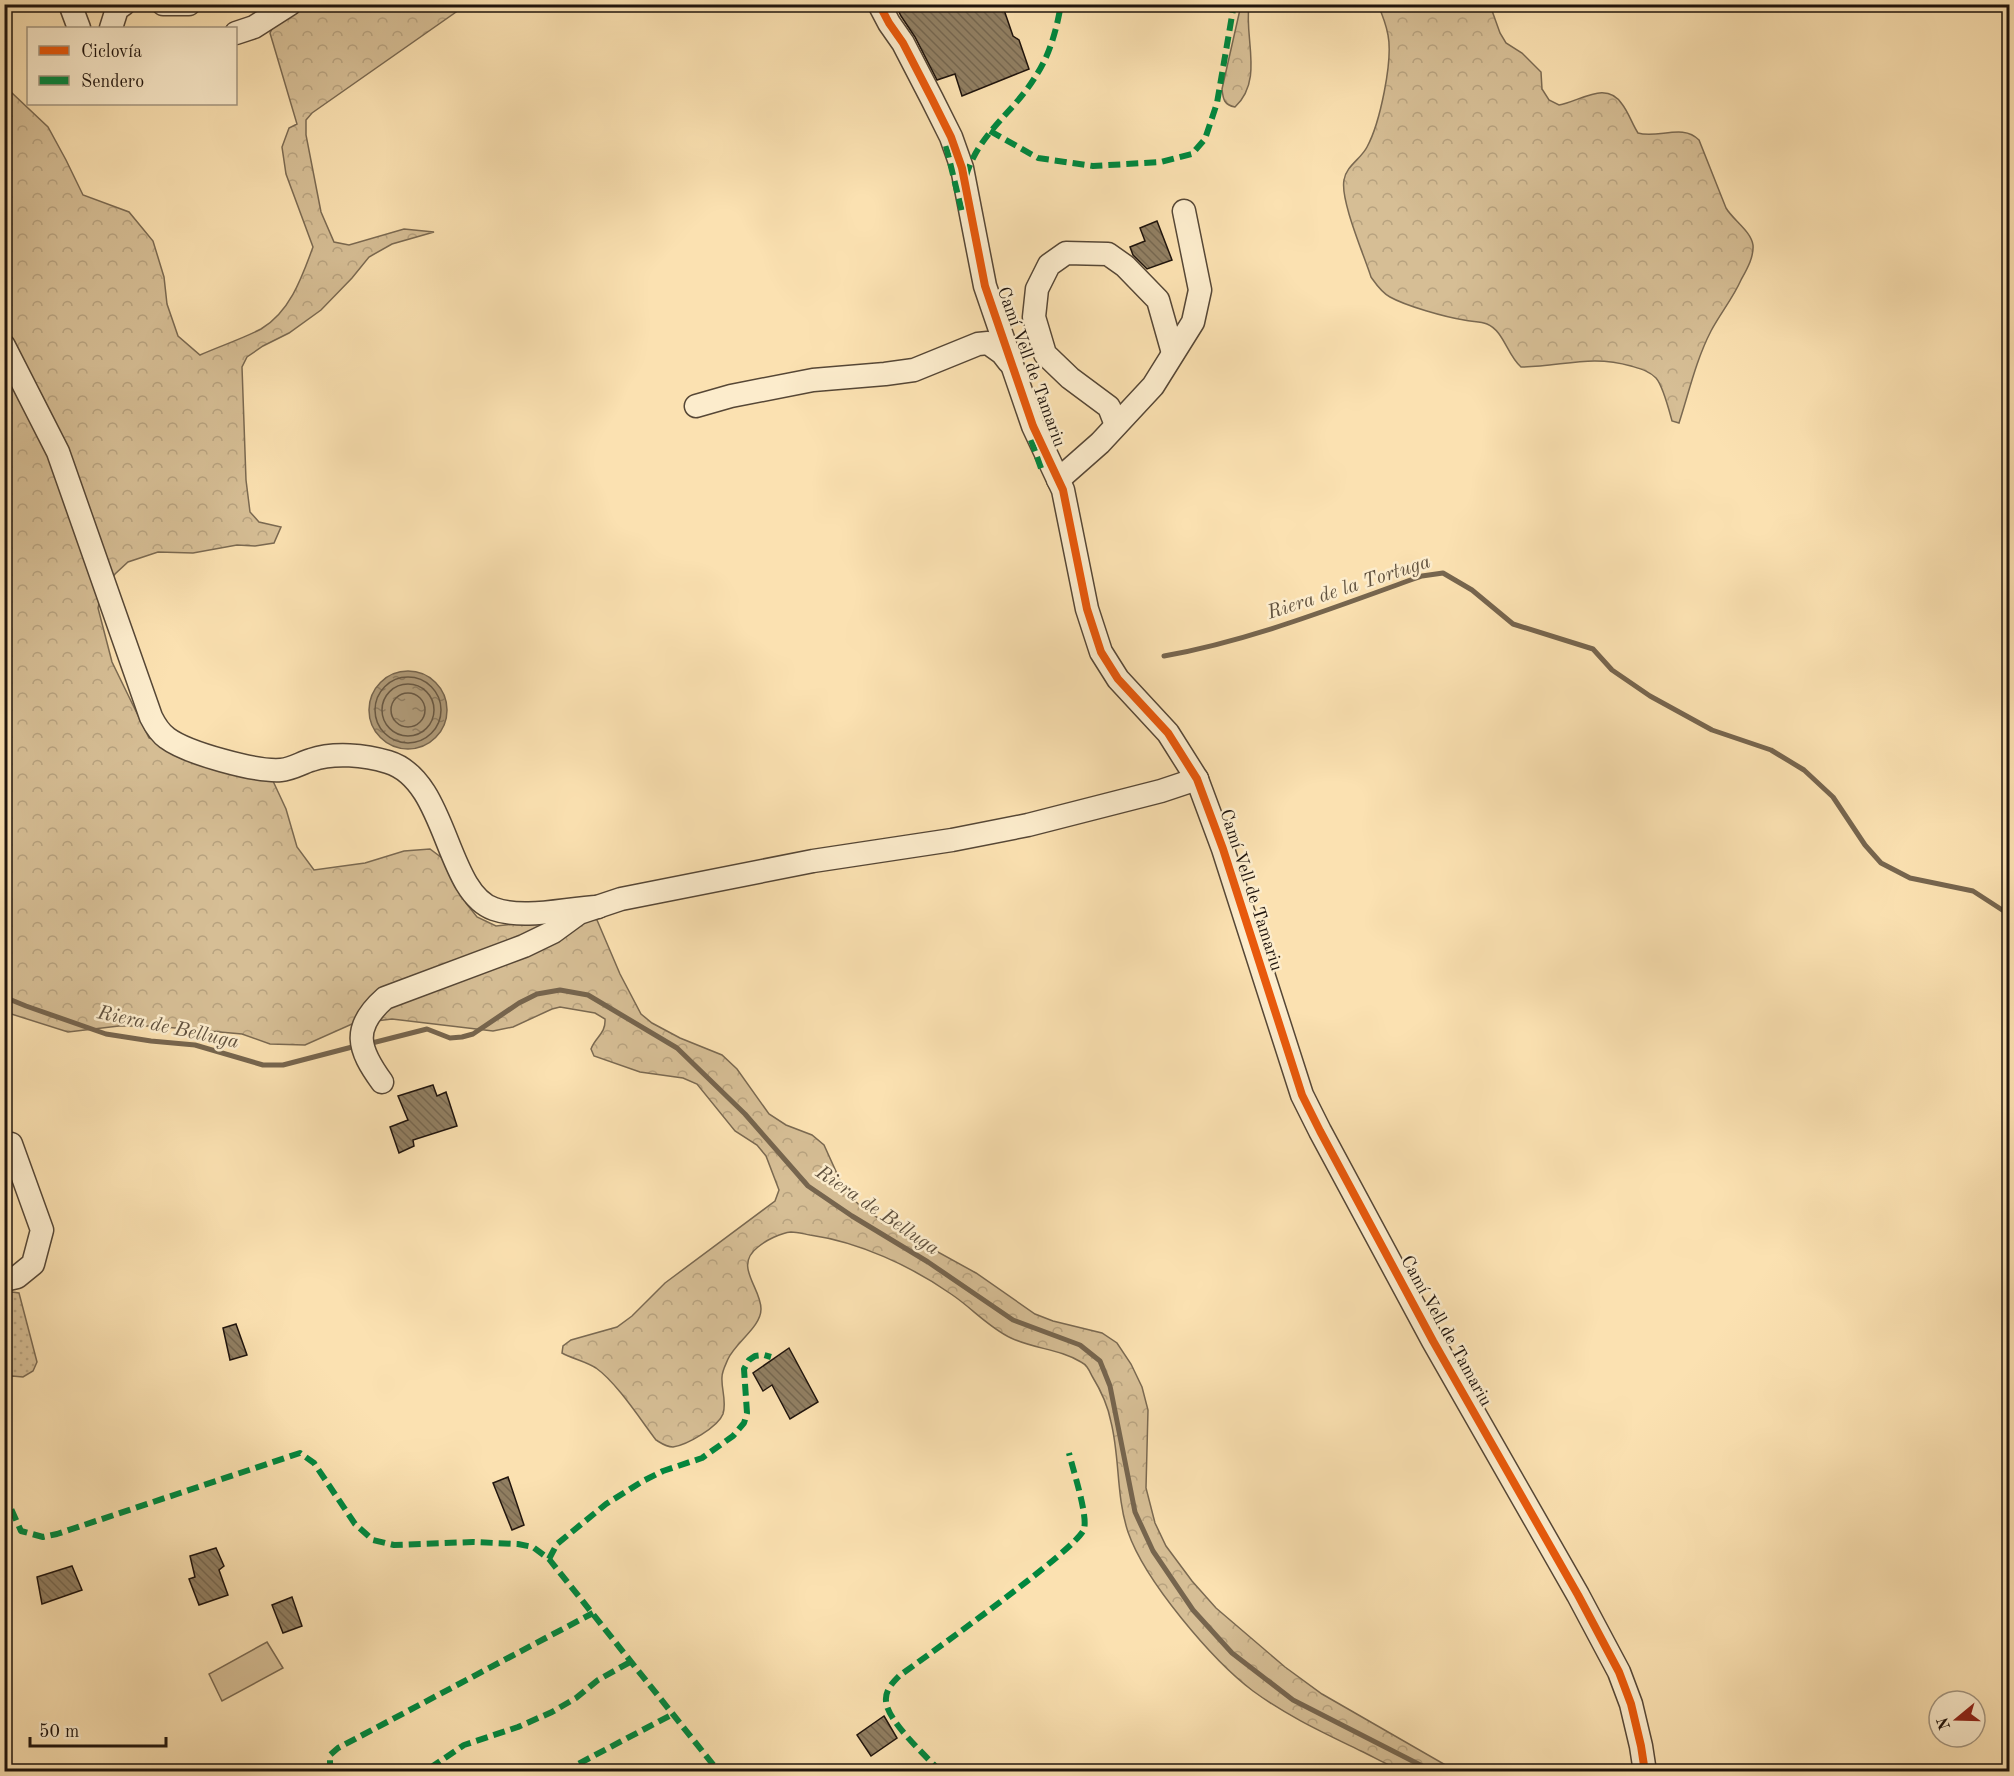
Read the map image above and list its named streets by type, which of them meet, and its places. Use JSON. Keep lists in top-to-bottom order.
{
  "streets": {
    "street": ["Camí Vell de Tamariu"]
  },
  "water": ["Riera de la Tortuga", "Riera de Belluga"],
  "legend": ["Ciclovía", "Sendero"],
  "scale_bar": "50 m",
  "north": "left"
}
